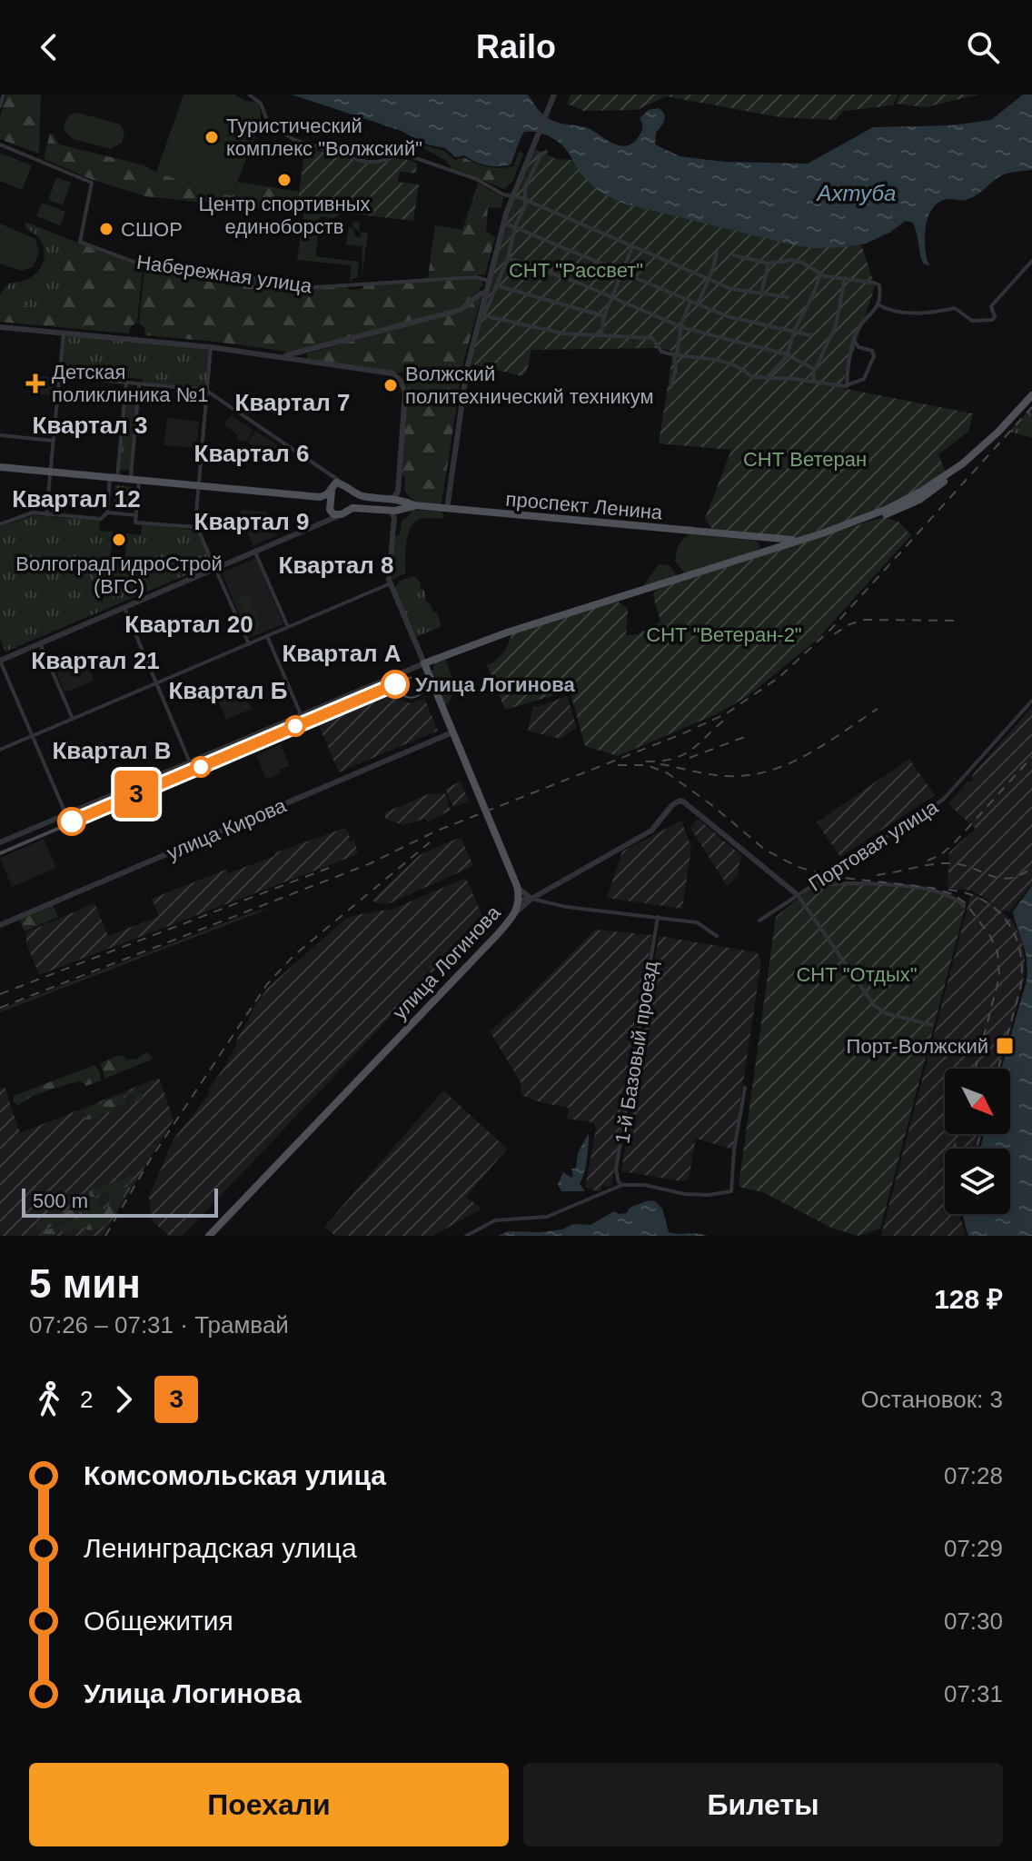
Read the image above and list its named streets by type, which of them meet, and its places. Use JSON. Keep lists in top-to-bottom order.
{
  "streets": {
    "main road": ["проспект Ленина", "улица Логинова"],
    "street": [
      "Набережная улица",
      "улица Кирова",
      "Портовая улица",
      "1-й Базовый проезд"
    ]
  },
  "crossings": [
    ["проспект Ленина", "улица Логинова"],
    ["улица Кирова", "улица Логинова"],
    ["Портовая улица", "улица Логинова"]
  ],
  "districts": [
    "Квартал 7",
    "Квартал 3",
    "Квартал 6",
    "Квартал 12",
    "Квартал 9",
    "Квартал 8",
    "Квартал 20",
    "Квартал А",
    "Квартал 21",
    "Квартал Б",
    "Квартал В"
  ],
  "water": ["Ахтуба"],
  "parks": [
    "СНТ \"Рассвет\"",
    "СНТ Ветеран",
    "СНТ \"Ветеран-2\"",
    "СНТ \"Отдых\""
  ],
  "places": {
    "other": [
      "Туристический комплекс \"Волжский\"",
      "Центр спортивных единоборств",
      "СШОР",
      "Волжский политехнический техникум",
      "ВолгоградГидроСтрой (ВГС)",
      "Улица Логинова"
    ],
    "health": ["Детская поликлиника №1"],
    "transit": ["Порт-Волжский"]
  },
  "lines": ["tram line 3"],
  "scale_bar": "500 m",
  "north": "bottom right",
  "page": {
    "header": "Railo",
    "on_map": "3",
    "scale": "500 m",
    "heading": ["5 мин", "07:26 – 07:31 · Трамвай", "128 ₽"],
    "legs": ["2", "3", "Остановок: 3"],
    "list": [
      {
        "name": "Комсомольская улица",
        "value": "07:28"
      },
      {
        "name": "Ленинградская улица",
        "value": "07:29"
      },
      {
        "name": "Общежития",
        "value": "07:30"
      },
      {
        "name": "Улица Логинова",
        "value": "07:31"
      }
    ],
    "buttons": ["Поехали", "Билеты"]
  }
}
